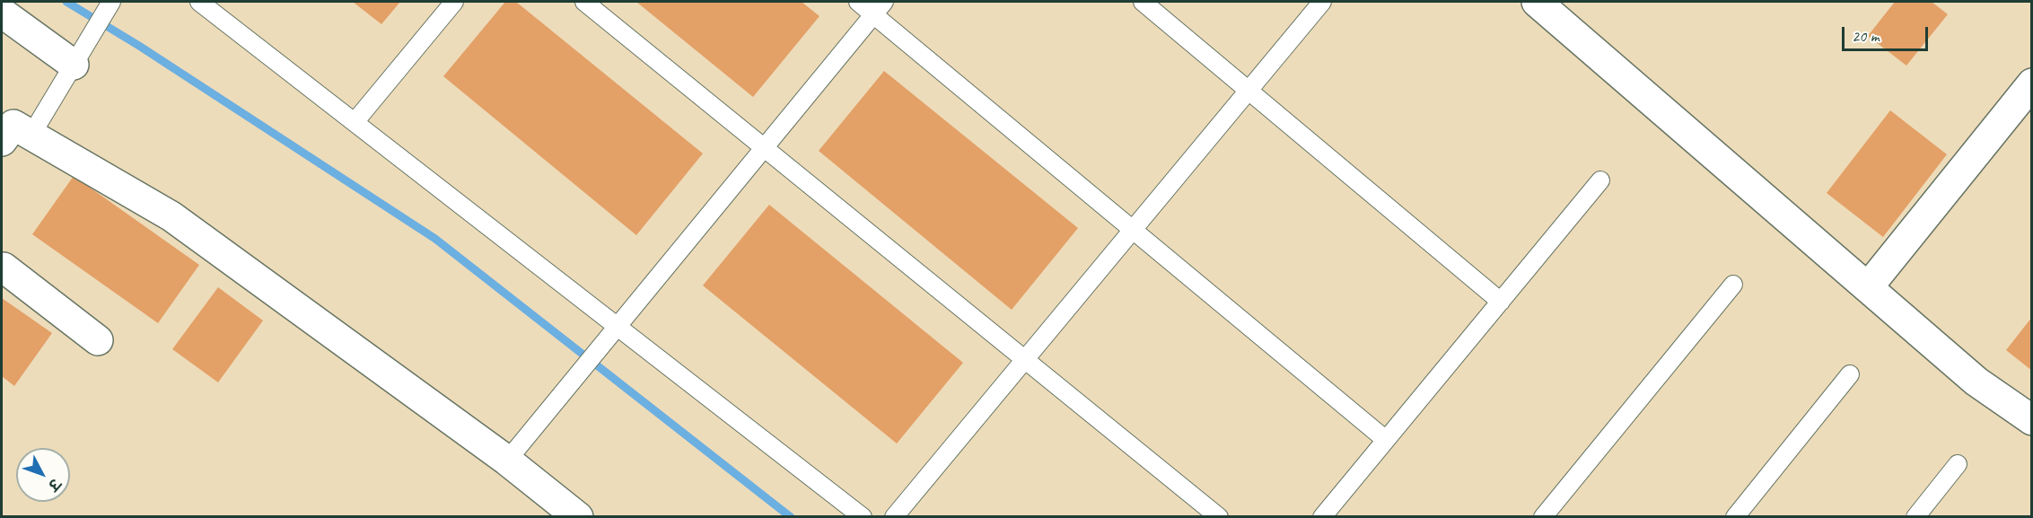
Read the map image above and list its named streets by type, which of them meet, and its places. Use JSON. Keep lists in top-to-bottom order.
{
  "scale_bar": "20 m",
  "north": "bottom right"
}
